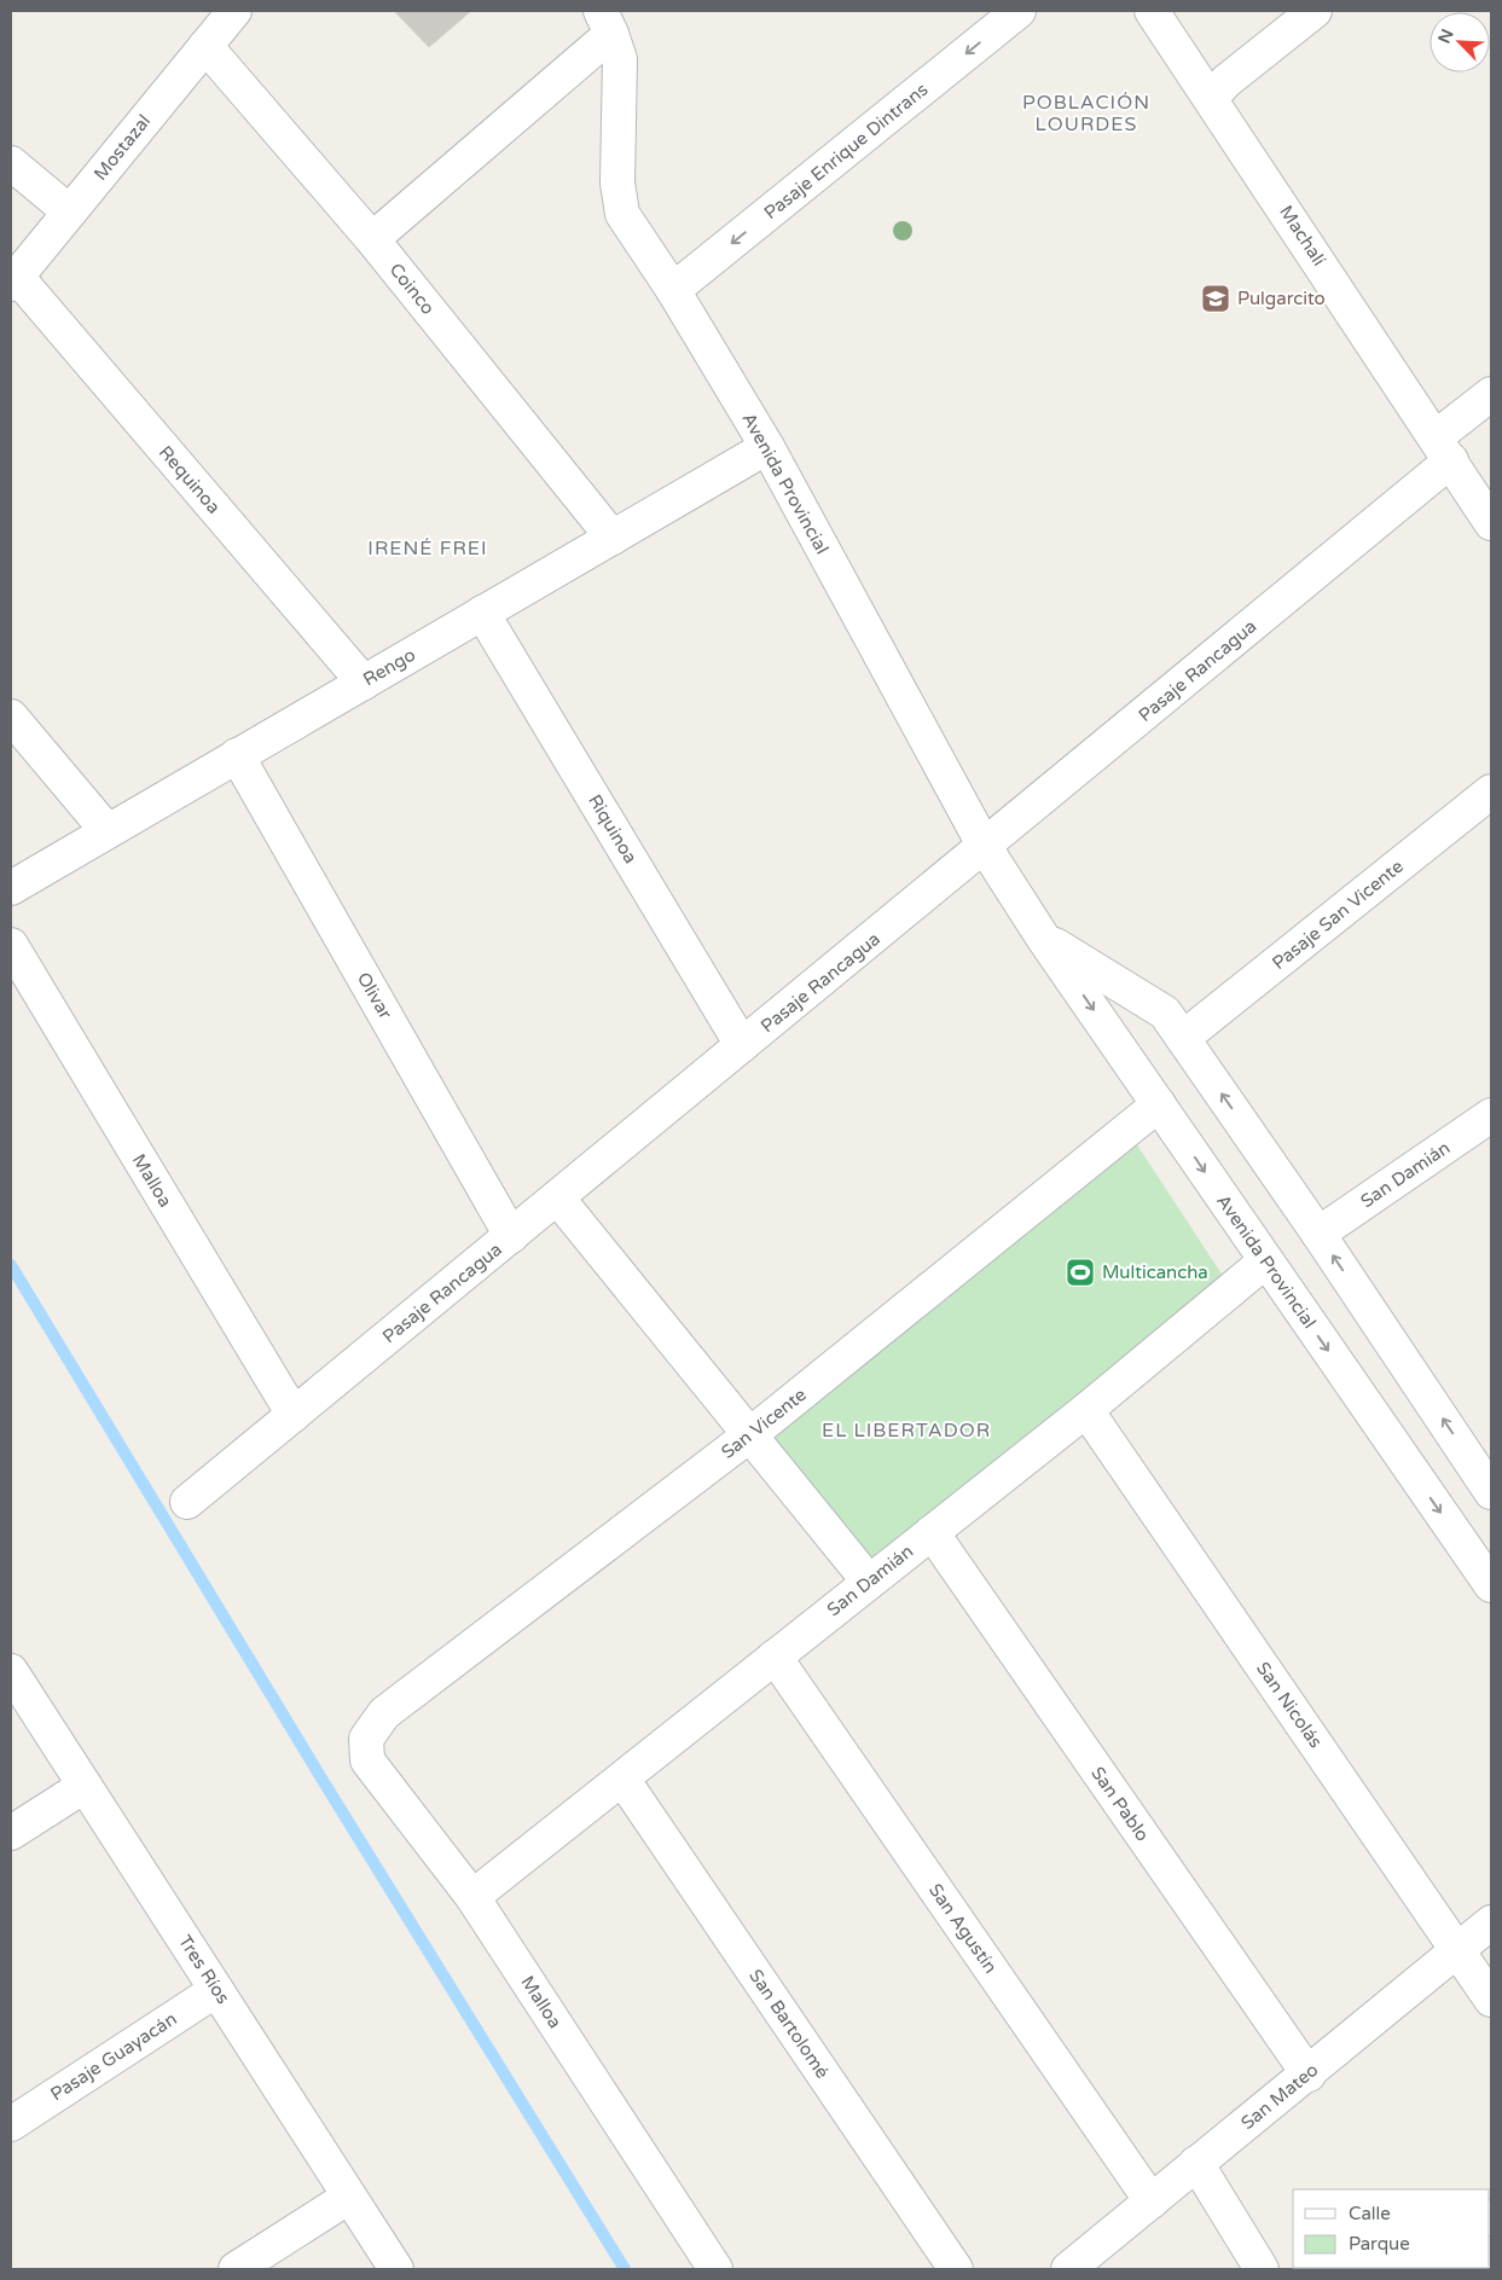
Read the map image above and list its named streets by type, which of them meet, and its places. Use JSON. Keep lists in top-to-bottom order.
{
  "streets": {
    "street": [
      "Mostazal",
      "Pasaje Enrique Dintrans",
      "Machalí",
      "Coinco",
      "Requinoa",
      "Avenida Provincial",
      "Rengo",
      "Pasaje Rancagua",
      "Riquinoa",
      "Pasaje San Vicente",
      "Olivar",
      "San Damián",
      "Malloa",
      "San Vicente",
      "San Nicolás",
      "San Pablo",
      "San Agustín",
      "Tres Ríos",
      "San Bartolomé",
      "Pasaje Guayacán",
      "San Mateo"
    ]
  },
  "crossings": [
    ["Mostazal", "Coinco"],
    ["Mostazal", "Requinoa"],
    ["Pasaje Enrique Dintrans", "Avenida Provincial"],
    ["Machalí", "Pasaje Rancagua"],
    ["Coinco", "Rengo"],
    ["Requinoa", "Rengo"],
    ["Avenida Provincial", "Rengo"],
    ["Avenida Provincial", "Pasaje Rancagua"],
    ["Avenida Provincial", "Pasaje San Vicente"],
    ["Avenida Provincial", "San Damián"],
    ["Avenida Provincial", "San Vicente"],
    ["Rengo", "Riquinoa"],
    ["Rengo", "Olivar"],
    ["Pasaje Rancagua", "Riquinoa"],
    ["Pasaje Rancagua", "Olivar"],
    ["Pasaje Rancagua", "Malloa"],
    ["San Damián", "Malloa"],
    ["San Damián", "San Nicolás"],
    ["San Damián", "San Pablo"],
    ["San Damián", "San Agustín"],
    ["San Damián", "San Bartolomé"],
    ["Malloa", "San Vicente"],
    ["San Nicolás", "San Mateo"],
    ["San Pablo", "San Mateo"],
    ["San Agustín", "San Mateo"],
    ["Tres Ríos", "Pasaje Guayacán"]
  ],
  "one_way": ["Pasaje Enrique Dintrans"],
  "districts": ["POBLACIÓN LOURDES", "IRENÉ FREI", "EL LIBERTADOR"],
  "places": {
    "school or university": ["Pulgarcito"],
    "sports": ["Multicancha"]
  },
  "legend": ["Calle", "Parque"],
  "north": "top left"
}
